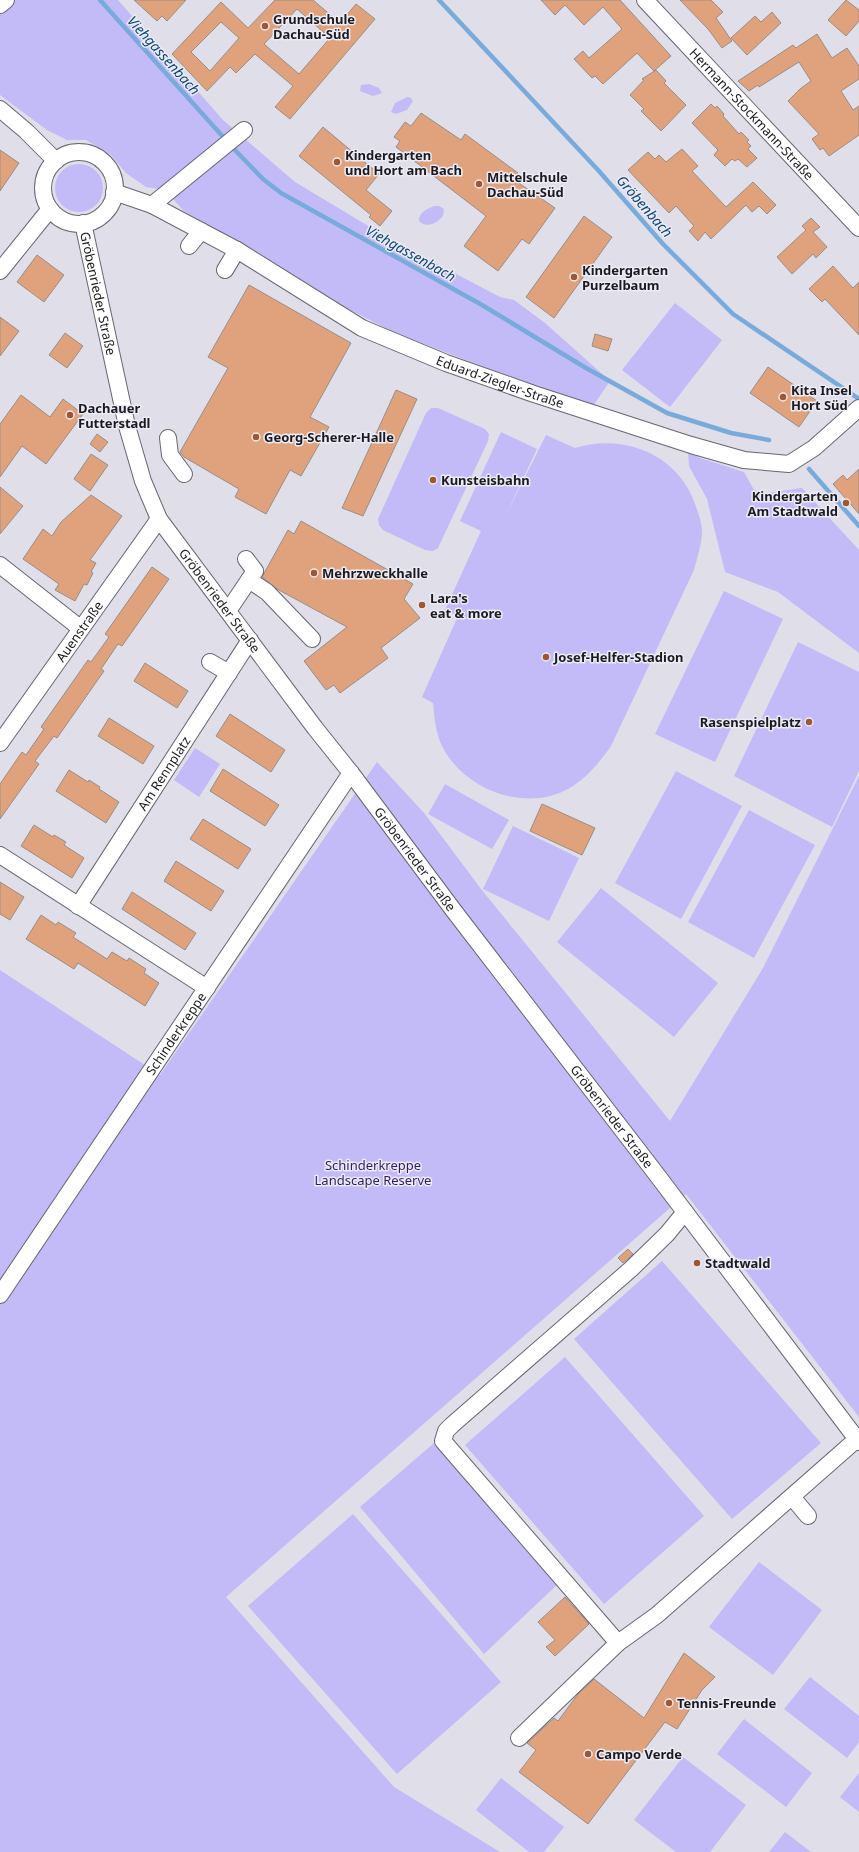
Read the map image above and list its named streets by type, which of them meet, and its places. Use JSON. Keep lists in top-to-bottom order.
{
  "streets": {
    "street": [
      "Hermann-Stockmann-Straße",
      "Gröbenrieder Straße",
      "Eduard-Ziegler-Straße",
      "Auenstraße",
      "Am Rennplatz",
      "Schinderkreppe"
    ]
  },
  "crossings": [
    ["Gröbenrieder Straße", "Eduard-Ziegler-Straße"],
    ["Gröbenrieder Straße", "Auenstraße"],
    ["Gröbenrieder Straße", "Am Rennplatz"],
    ["Gröbenrieder Straße", "Schinderkreppe"]
  ],
  "water": ["Viehgassenbach", "Gröbenbach"],
  "parks": ["Schinderkreppe Landscape Reserve"],
  "places": [
    "Grundschule Dachau-Süd",
    "Kindergarten und Hort am Bach",
    "Mittelschule Dachau-Süd",
    "Kindergarten Purzelbaum",
    "Kita Insel Hort Süd",
    "Dachauer Futterstadl",
    "Georg-Scherer-Halle",
    "Kunsteisbahn",
    "Kindergarten Am Stadtwald",
    "Mehrzweckhalle",
    "Lara's eat & more",
    "Josef-Helfer-Stadion",
    "Rasenspielplatz",
    "Stadtwald",
    "Tennis-Freunde",
    "Campo Verde"
  ]
}
